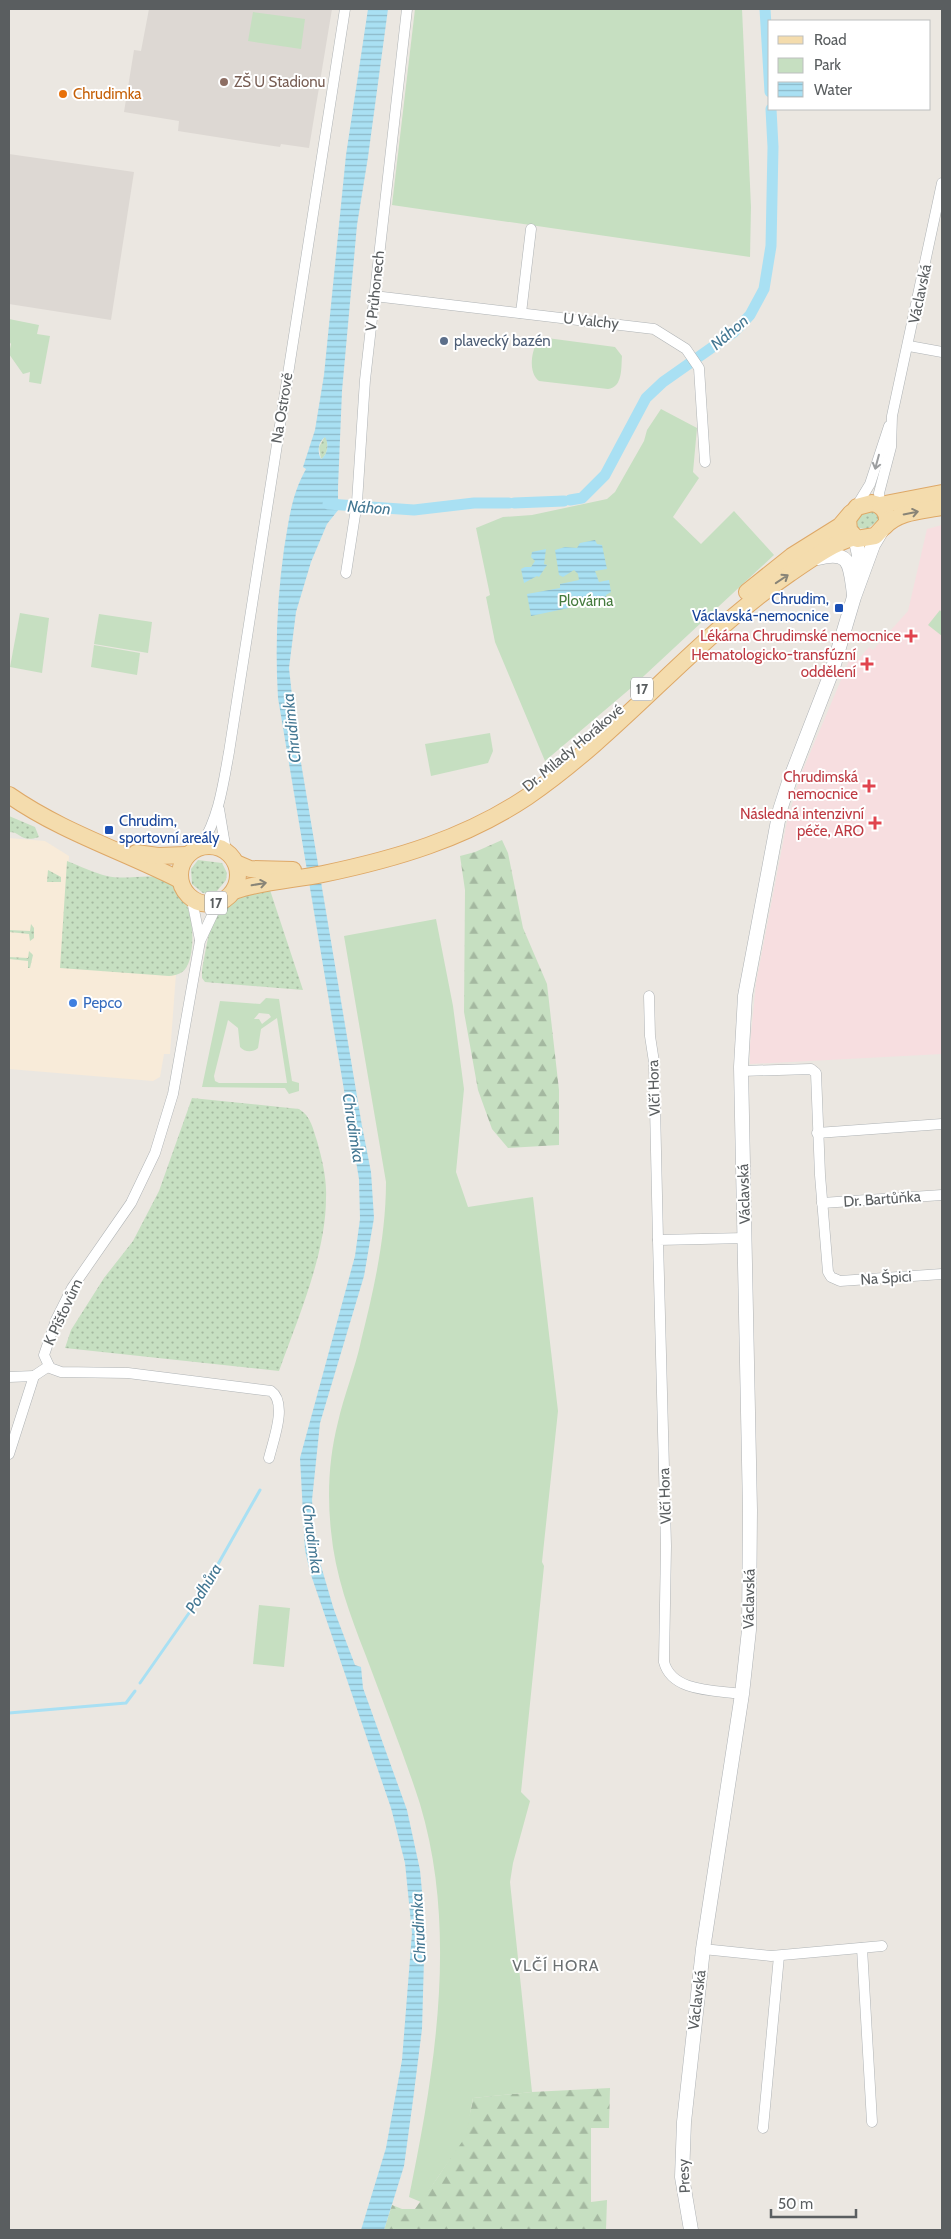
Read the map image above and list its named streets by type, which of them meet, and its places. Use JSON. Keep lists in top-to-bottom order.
{
  "streets": {
    "main road": ["17", "Dr. Milady Horákové"],
    "street": [
      "V Průhonech",
      "Václavská",
      "U Valchy",
      "Na Ostrově",
      "Vlčí Hora",
      "Dr. Bartůňka",
      "Na Špici",
      "K Píšťovům",
      "Presy"
    ]
  },
  "crossings": [
    ["V Průhonech", "U Valchy"],
    ["Václavská", "Dr. Milady Horákové"],
    ["Václavská", "Vlčí Hora"],
    ["Václavská", "Presy"],
    ["Na Ostrově", "17"],
    ["17", "Dr. Milady Horákové"],
    ["Dr. Bartůňka", "Na Špici"]
  ],
  "districts": ["VLČÍ HORA"],
  "water": ["Náhon", "Chrudimka", "Podhůra"],
  "parks": ["Plovárna"],
  "places": {
    "other": [
      "ZŠ U Stadionu",
      "Chrudimka",
      "plavecký bazén",
      "Pepco"
    ],
    "transit": ["Chrudim, Václavská-nemocnice", "Chrudim, sportovní areály"],
    "health": [
      "Lékárna Chrudimské nemocnice",
      "Hematologicko-transfúzní oddělení",
      "Chrudimská nemocnice",
      "Následná intenzivní péče, ARO"
    ]
  },
  "legend": ["Road", "Park", "Water"],
  "scale_bar": "50 m"
}
